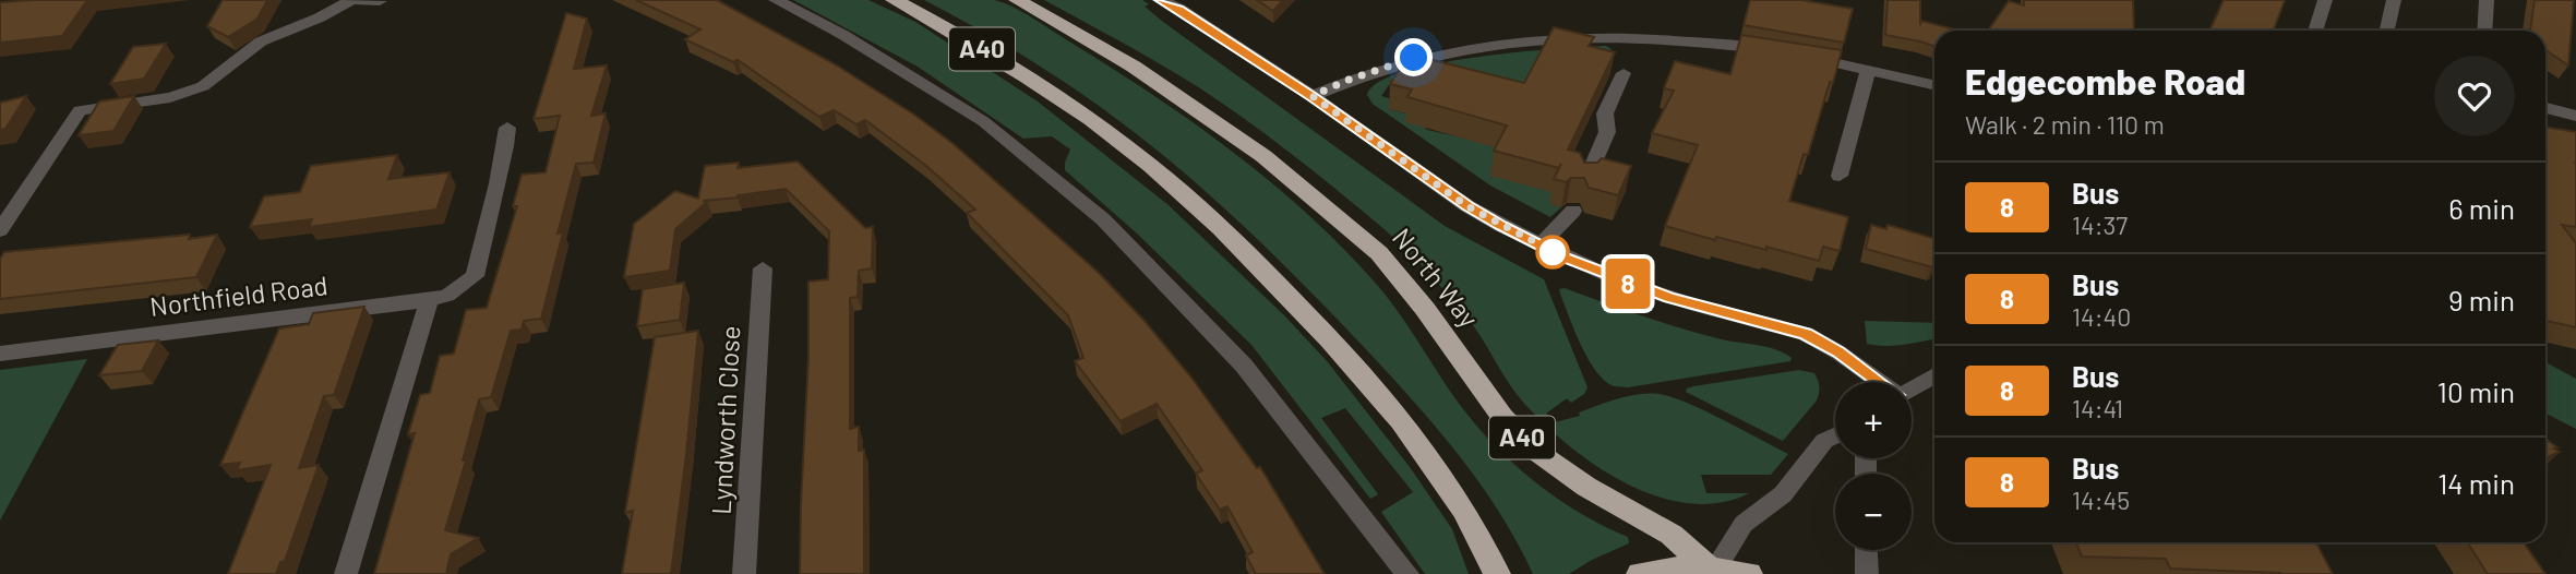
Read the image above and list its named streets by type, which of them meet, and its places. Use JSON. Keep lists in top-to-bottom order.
{
  "streets": {
    "highway": ["A40", "North Way"],
    "street": ["Northfield Road", "Lyndworth Close"]
  },
  "lines": ["bus line 8"],
  "page": {
    "on_map": "8",
    "heading": ["Edgecombe Road", "Walk · 2 min · 110 m"],
    "list": [
      {
        "mark": "8",
        "name": "Bus",
        "note": "14:37",
        "value": "6 min"
      },
      {
        "mark": "8",
        "name": "Bus",
        "note": "14:40",
        "value": "9 min"
      },
      {
        "mark": "8",
        "name": "Bus",
        "note": "14:41",
        "value": "10 min"
      },
      {
        "mark": "8",
        "name": "Bus",
        "note": "14:45",
        "value": "14 min"
      }
    ],
    "map_buttons": ["+", "−"]
  }
}
